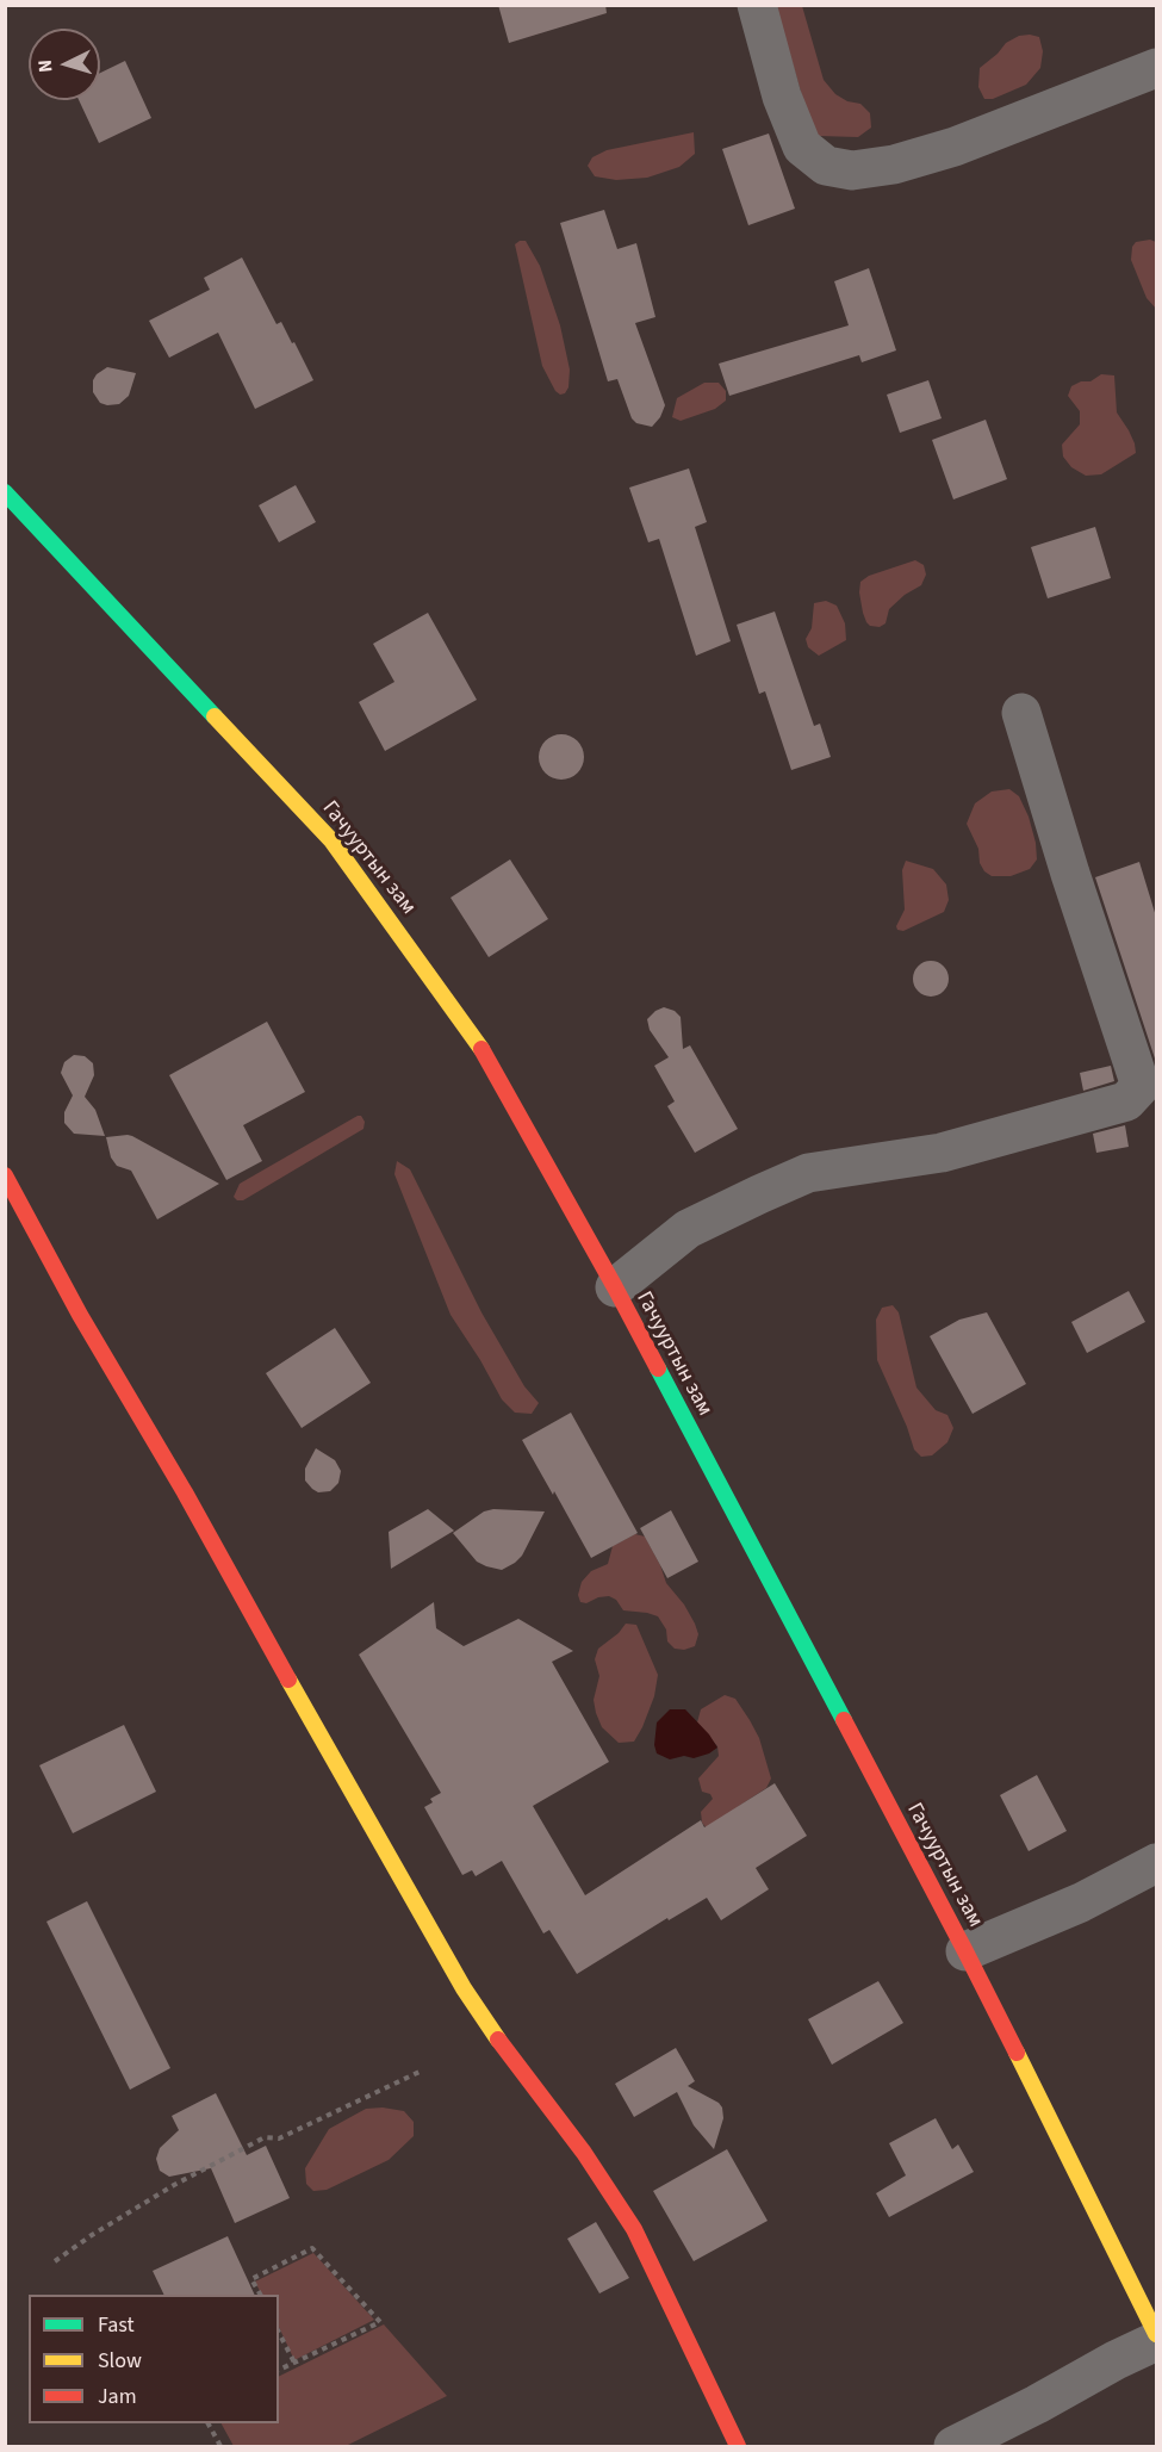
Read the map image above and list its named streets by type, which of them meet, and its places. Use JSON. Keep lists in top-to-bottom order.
{
  "streets": {
    "main road": ["Гачууртын зам"]
  },
  "legend": ["Fast", "Slow", "Jam"],
  "north": "left"
}
